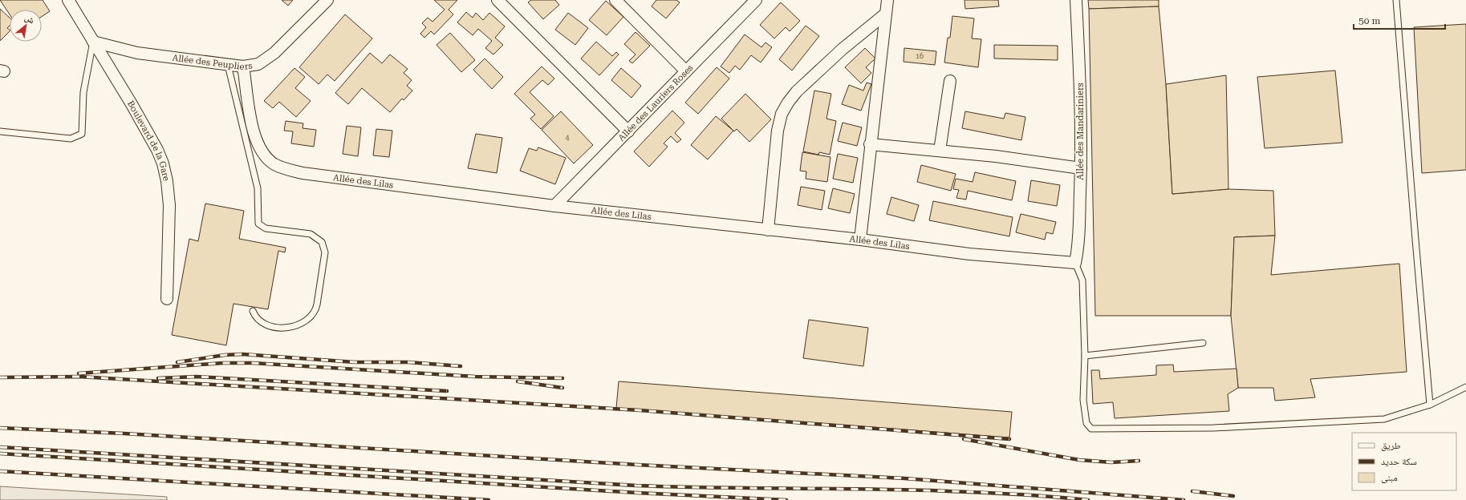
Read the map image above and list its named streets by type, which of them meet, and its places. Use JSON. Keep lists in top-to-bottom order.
{
  "streets": {
    "street": [
      "Allée des Peupliers",
      "Allée des Lauriers Roses",
      "Allée des Mandariniers",
      "Boulevard de la Gare",
      "Allée des Lilas"
    ]
  },
  "crossings": [
    ["Allée des Peupliers", "Boulevard de la Gare"],
    ["Allée des Peupliers", "Allée des Lilas"],
    ["Allée des Lauriers Roses", "Allée des Lilas"],
    ["Allée des Mandariniers", "Allée des Lilas"]
  ],
  "house_numbers": ["16", "4"],
  "legend": ["طريق", "سكة حديد", "مبنى"],
  "scale_bar": "50 m",
  "north": "top right"
}
